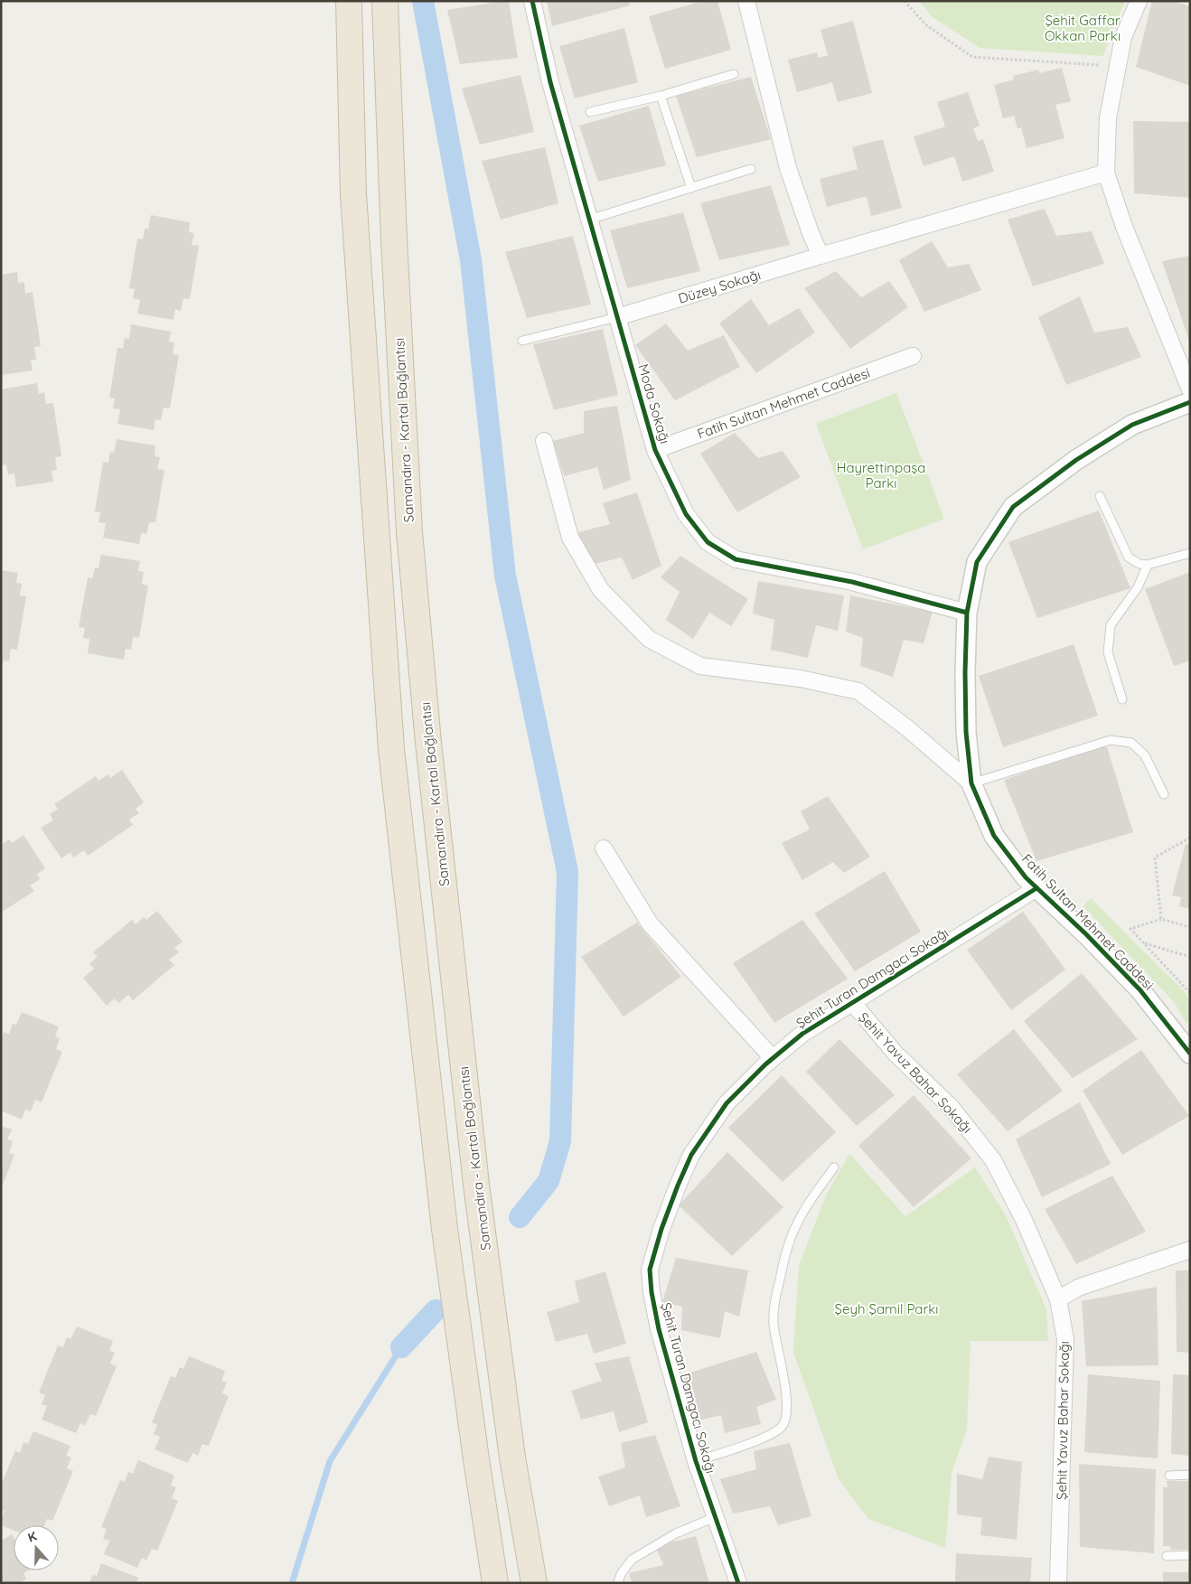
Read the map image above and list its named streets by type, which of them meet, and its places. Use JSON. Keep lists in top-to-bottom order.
{
  "streets": {
    "highway": ["Samandıra - Kartal Bağlantısı"],
    "street": [
      "Düzey Sokağı",
      "Fatih Sultan Mehmet Caddesi",
      "Moda Sokağı",
      "Şehit Turan Damgacı Sokağı",
      "Şehit Yavuz Bahar Sokağı"
    ]
  },
  "crossings": [
    ["Düzey Sokağı", "Moda Sokağı"],
    ["Fatih Sultan Mehmet Caddesi", "Moda Sokağı"],
    ["Fatih Sultan Mehmet Caddesi", "Şehit Turan Damgacı Sokağı"],
    ["Şehit Turan Damgacı Sokağı", "Şehit Yavuz Bahar Sokağı"]
  ],
  "parks": ["Şehit Gaffar Okkan Parkı", "Hayrettinpaşa Parkı", "Şeyh Şamil Parkı"],
  "north": "top"
}
